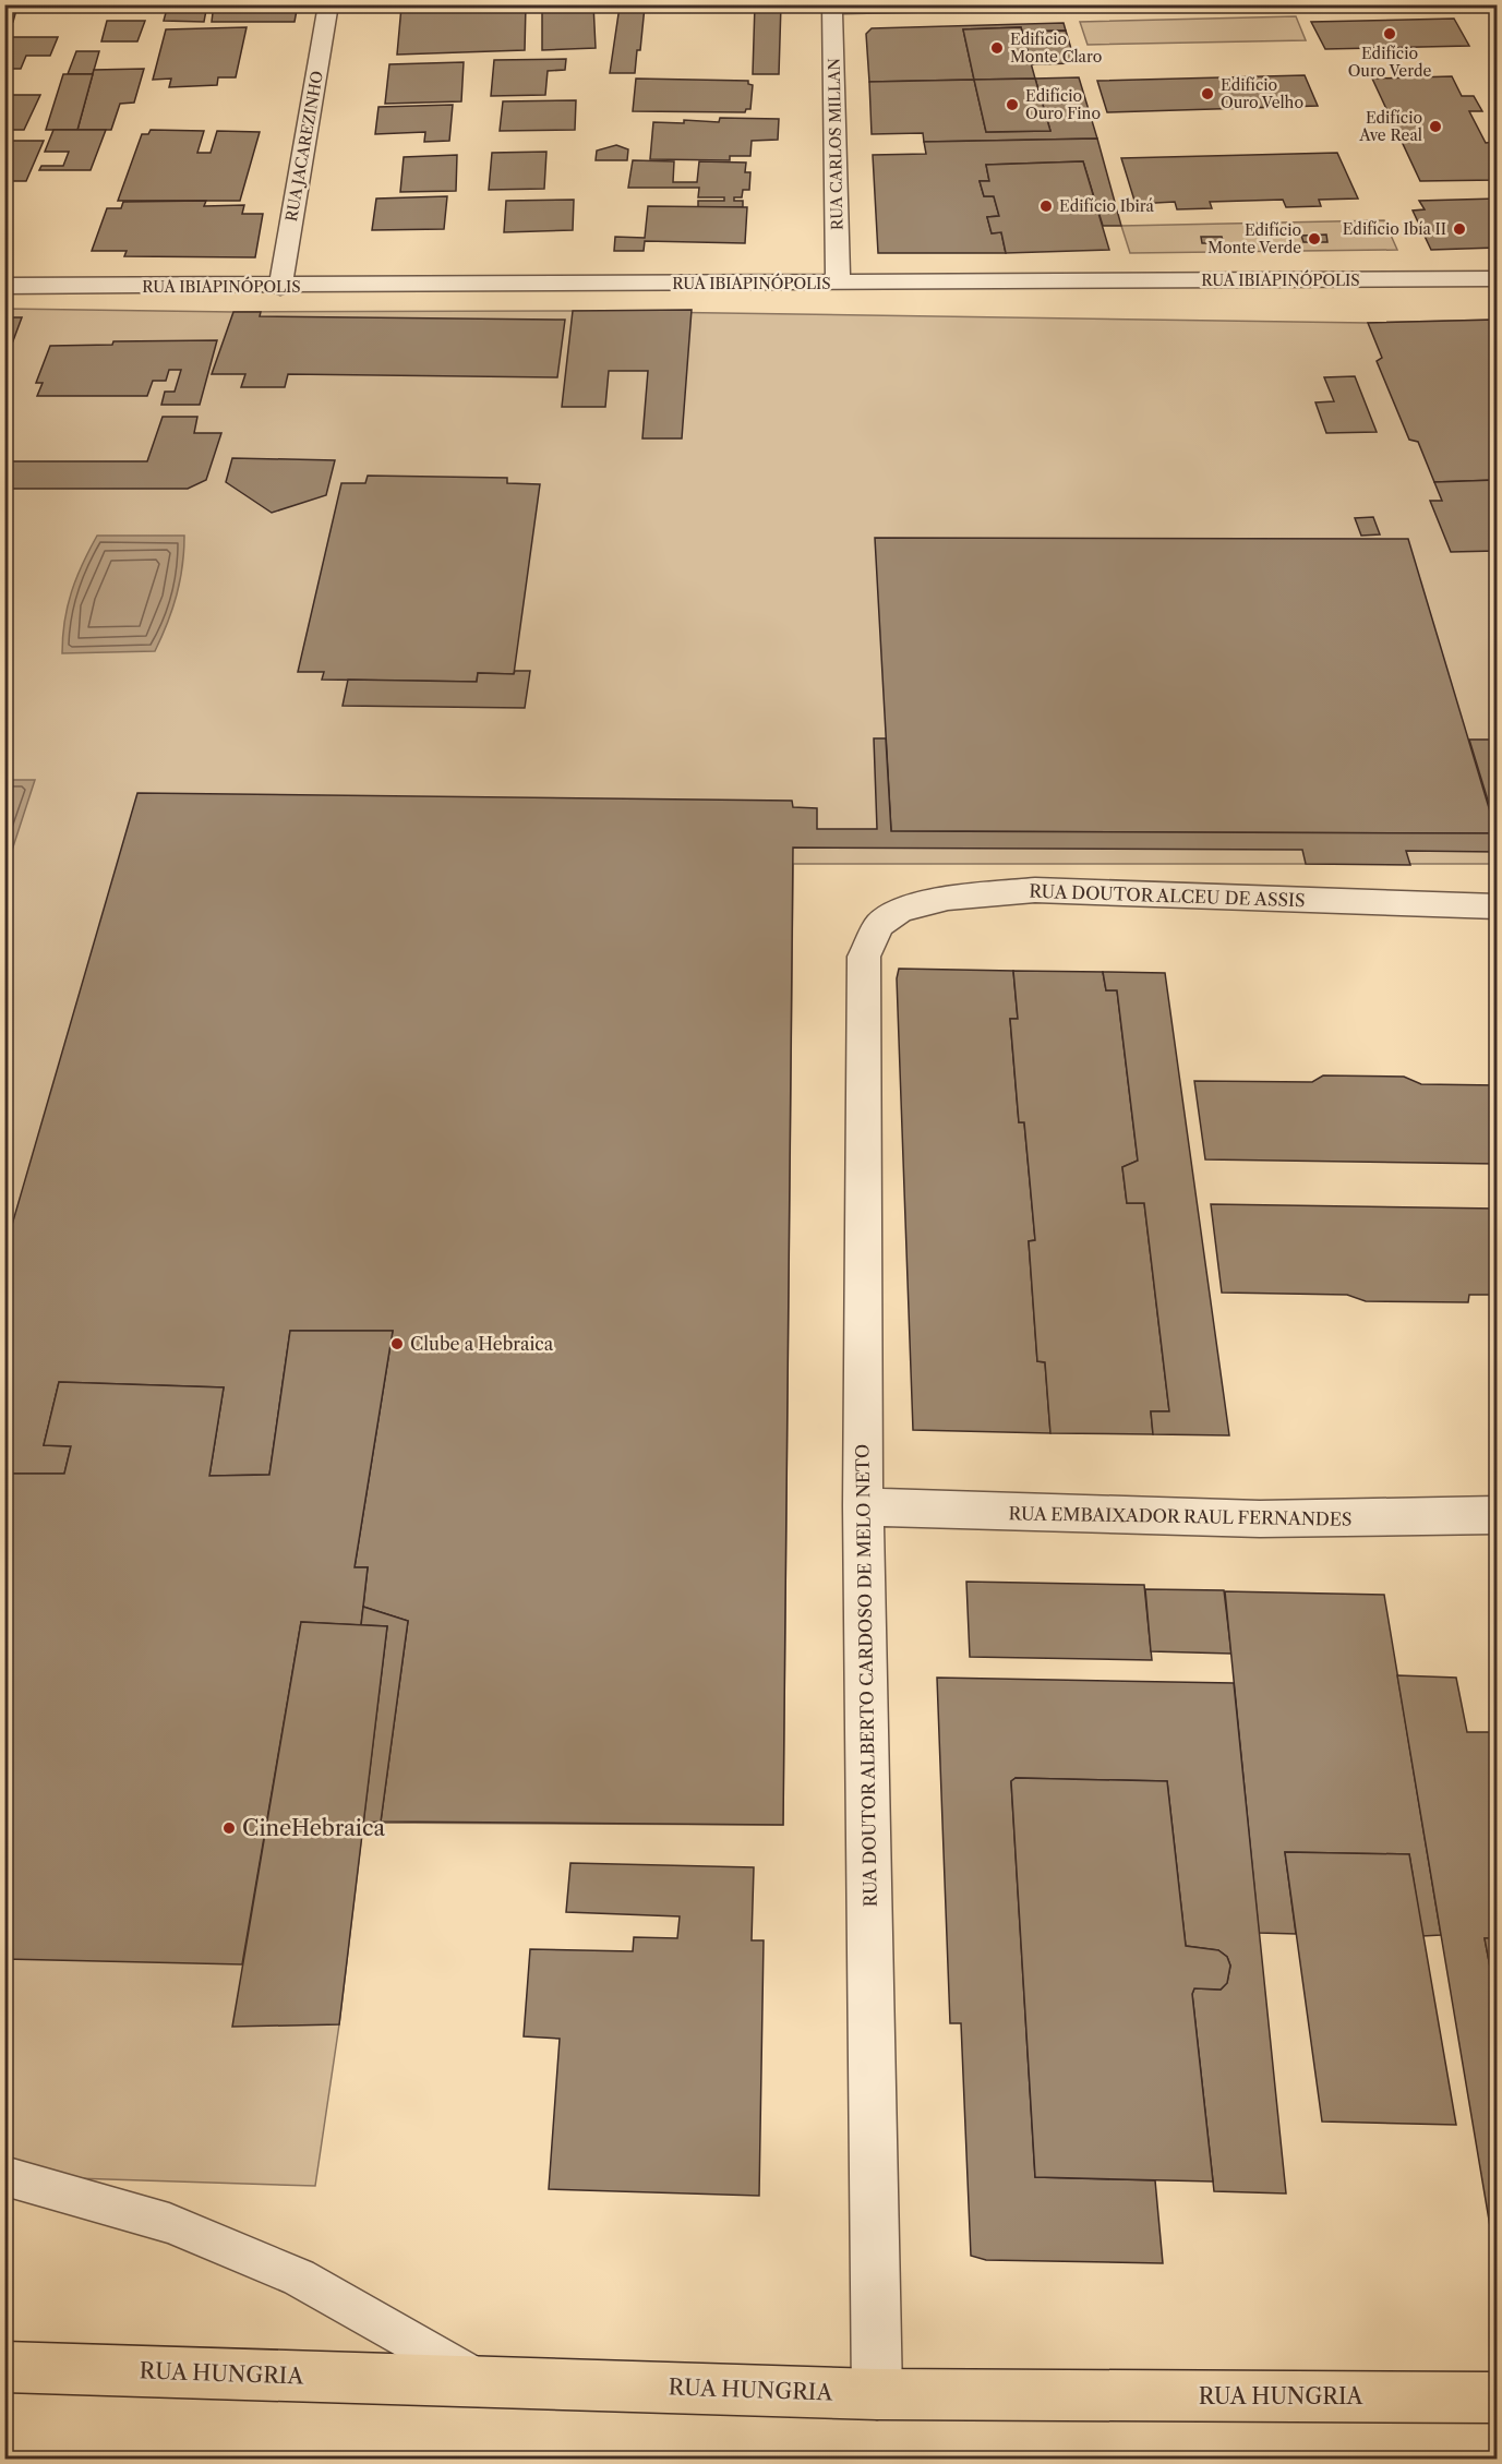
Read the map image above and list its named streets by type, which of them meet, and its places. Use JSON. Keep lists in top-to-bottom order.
{
  "streets": {
    "highway": ["RUA HUNGRIA"],
    "street": [
      "RUA CARLOS MILLAN",
      "RUA JACAREZINHO",
      "RUA IBIAPINÓPOLIS",
      "RUA DOUTOR ALCEU DE ASSIS",
      "RUA EMBAIXADOR RAUL FERNANDES",
      "RUA DOUTOR ALBERTO CARDOSO DE MELO NETO"
    ]
  },
  "crossings": [
    ["RUA CARLOS MILLAN", "RUA IBIAPINÓPOLIS"],
    ["RUA JACAREZINHO", "RUA IBIAPINÓPOLIS"],
    ["RUA DOUTOR ALCEU DE ASSIS", "RUA DOUTOR ALBERTO CARDOSO DE MELO NETO"],
    ["RUA EMBAIXADOR RAUL FERNANDES", "RUA DOUTOR ALBERTO CARDOSO DE MELO NETO"],
    ["RUA DOUTOR ALBERTO CARDOSO DE MELO NETO", "RUA HUNGRIA"]
  ],
  "places": [
    "Edifício Ouro Verde",
    "Edifício Monte Claro",
    "Edifício Ouro Velho",
    "Edifício Ouro Fino",
    "Edifício Ave Real",
    "Edifício Ibirá",
    "Edifício Ibía II",
    "Edifício Monte Verde",
    "Clube a Hebraica",
    "CineHebraica"
  ]
}
